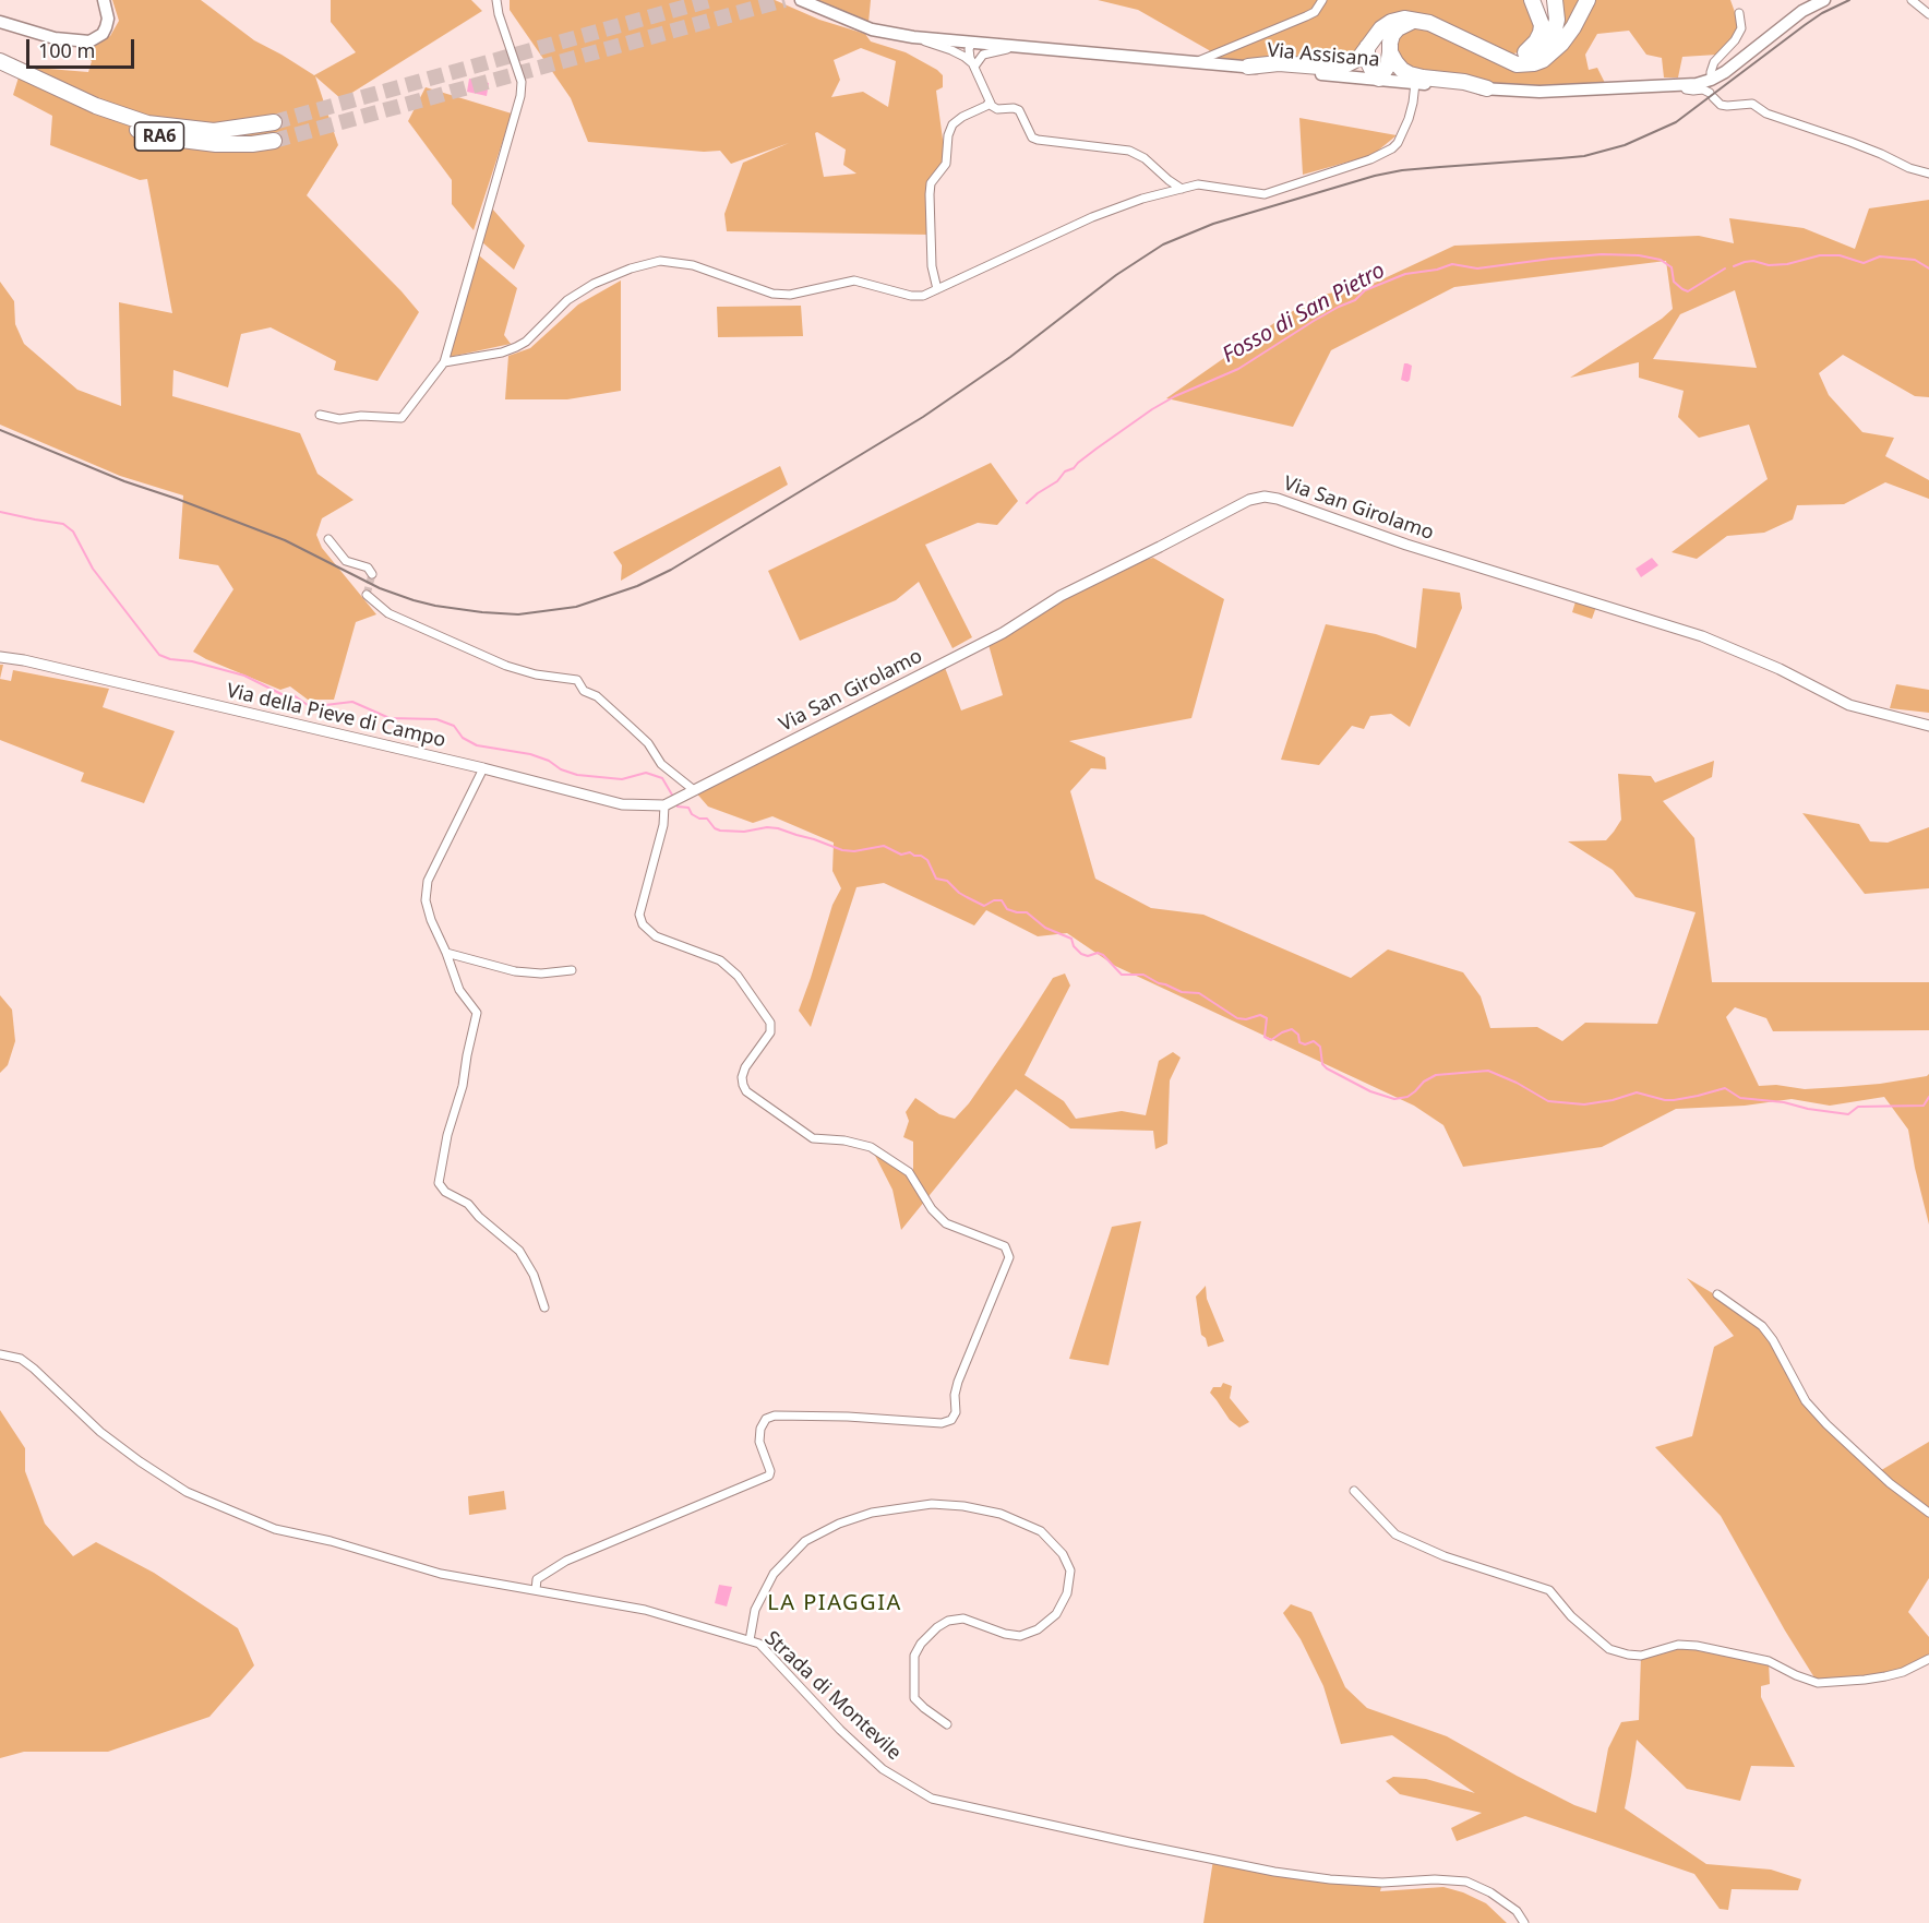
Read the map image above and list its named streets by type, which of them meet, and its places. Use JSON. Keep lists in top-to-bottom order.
{
  "streets": {
    "highway": ["RA6"],
    "main road": ["Via Assisana"],
    "street": ["Via San Girolamo", "Via della Pieve di Campo", "Strada di Montevile"]
  },
  "crossings": [
    ["Via San Girolamo", "Via della Pieve di Campo"]
  ],
  "districts": ["LA PIAGGIA"],
  "water": ["Fosso di San Pietro"],
  "scale_bar": "100 m"
}
